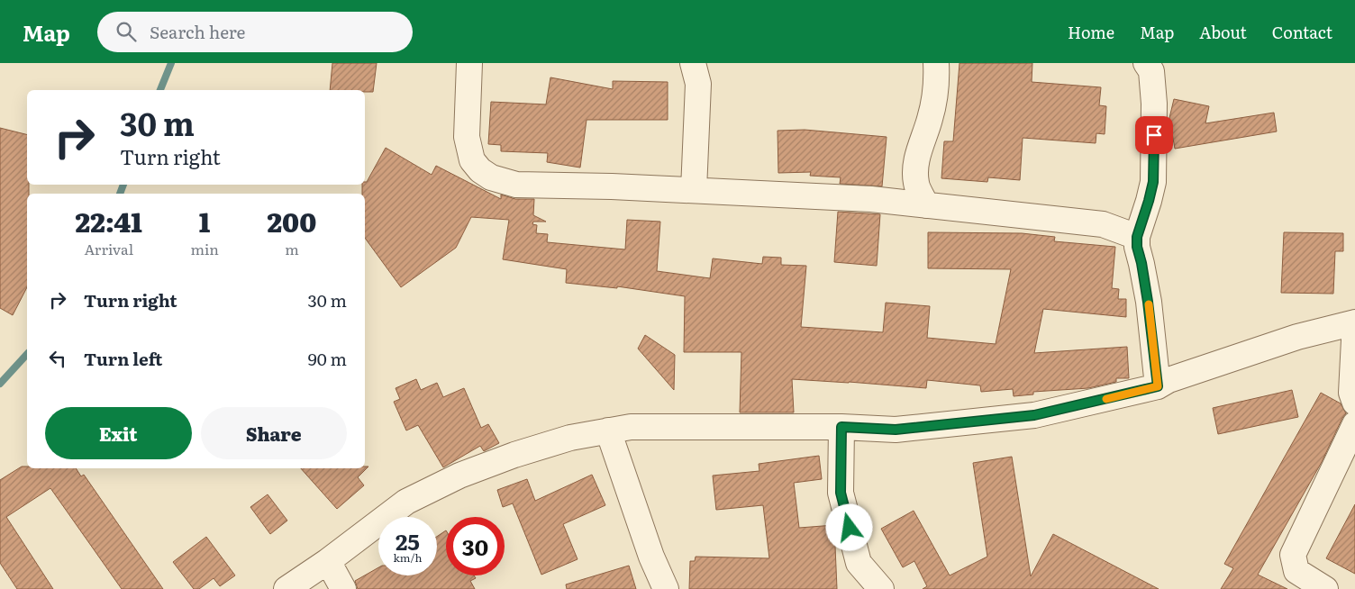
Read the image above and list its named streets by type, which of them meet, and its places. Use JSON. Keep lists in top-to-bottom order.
{
  "page": {
    "header": "Map",
    "search": "Search here",
    "nav": [
      "Home",
      "Map",
      "About",
      "Contact"
    ],
    "turn": ["30 m", "Turn right"],
    "eta": [
      "22:41",
      "Arrival",
      "1",
      "min",
      "200",
      "m"
    ],
    "list": [
      {
        "name": "Turn right",
        "value": "30 m"
      },
      {
        "name": "Turn left",
        "value": "90 m"
      }
    ],
    "buttons": ["Exit", "Share"],
    "speed": "25 km/h",
    "limit": "30"
  }
}
